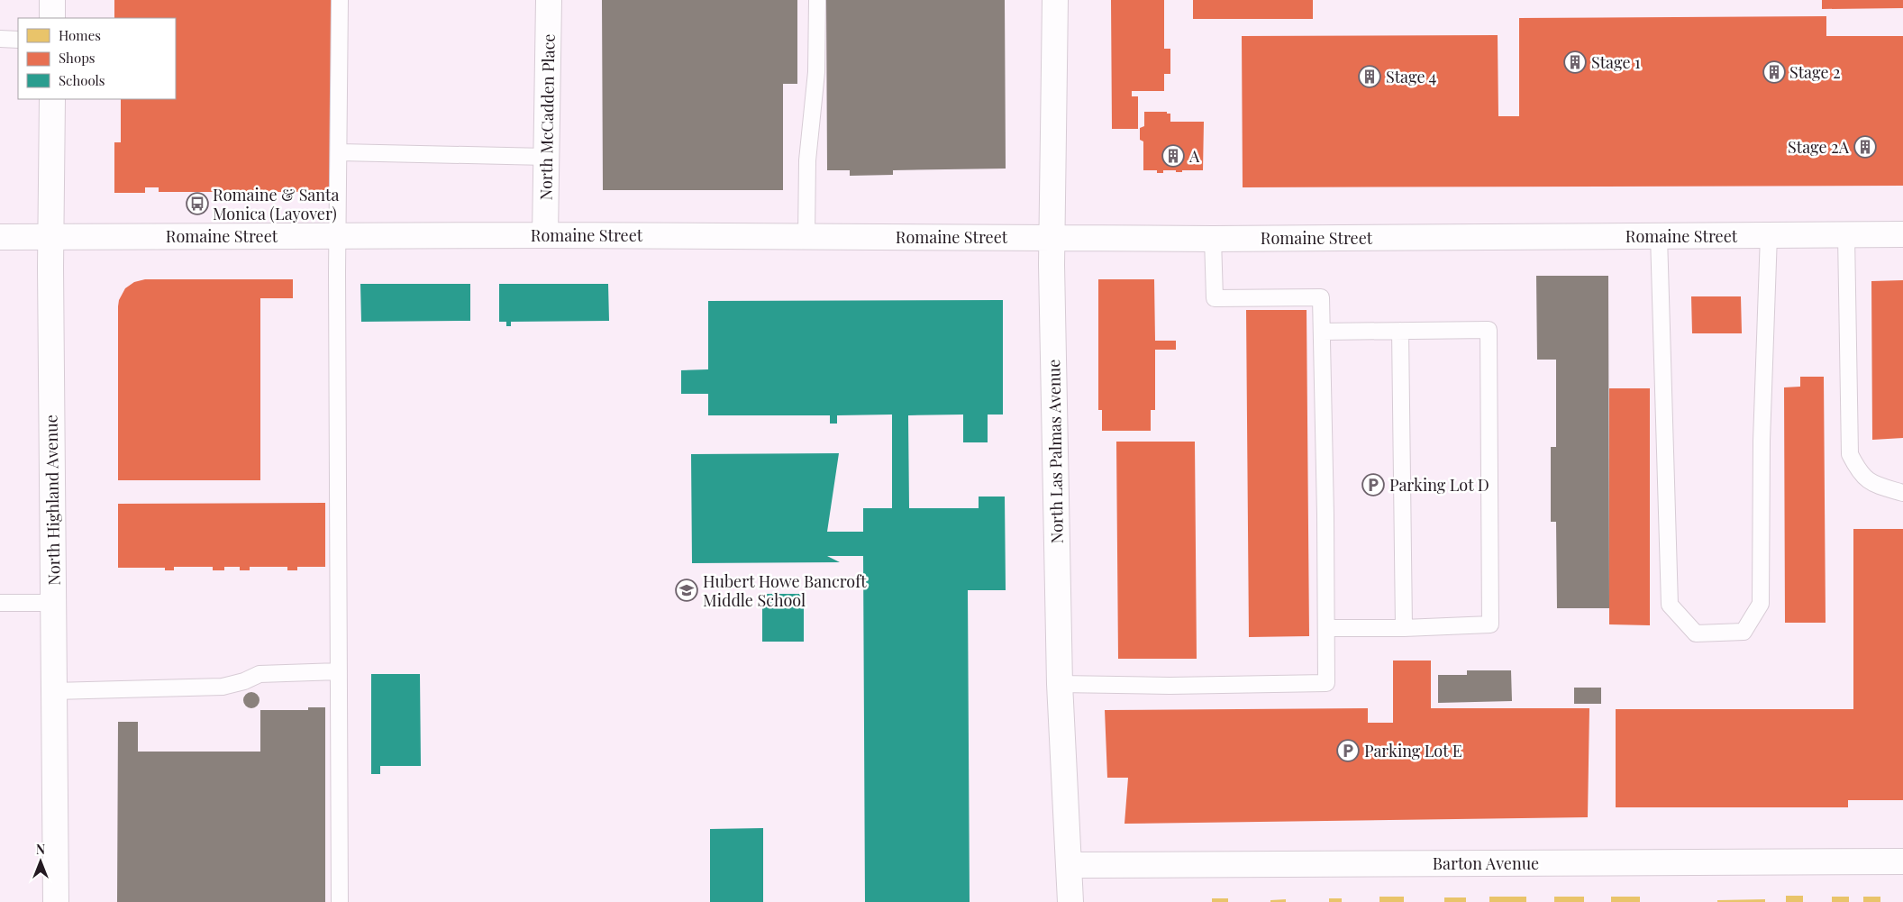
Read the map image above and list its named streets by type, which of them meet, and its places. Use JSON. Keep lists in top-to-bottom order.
{
  "streets": {
    "street": [
      "North McCadden Place",
      "Romaine Street",
      "North Las Palmas Avenue",
      "North Highland Avenue",
      "Barton Avenue"
    ]
  },
  "crossings": [
    ["North McCadden Place", "Romaine Street"],
    ["Romaine Street", "North Las Palmas Avenue"],
    ["Romaine Street", "North Highland Avenue"],
    ["North Las Palmas Avenue", "Barton Avenue"]
  ],
  "places": {
    "building": [
      "Stage 1",
      "Stage 2",
      "Stage 4",
      "Stage 2A",
      "A"
    ],
    "bus stop": ["Romaine & Santa Monica (Layover)"],
    "parking": ["Parking Lot D", "Parking Lot E"],
    "school or university": ["Hubert Howe Bancroft Middle School"]
  },
  "legend": ["Homes", "Shops", "Schools"],
  "north": "top"
}
